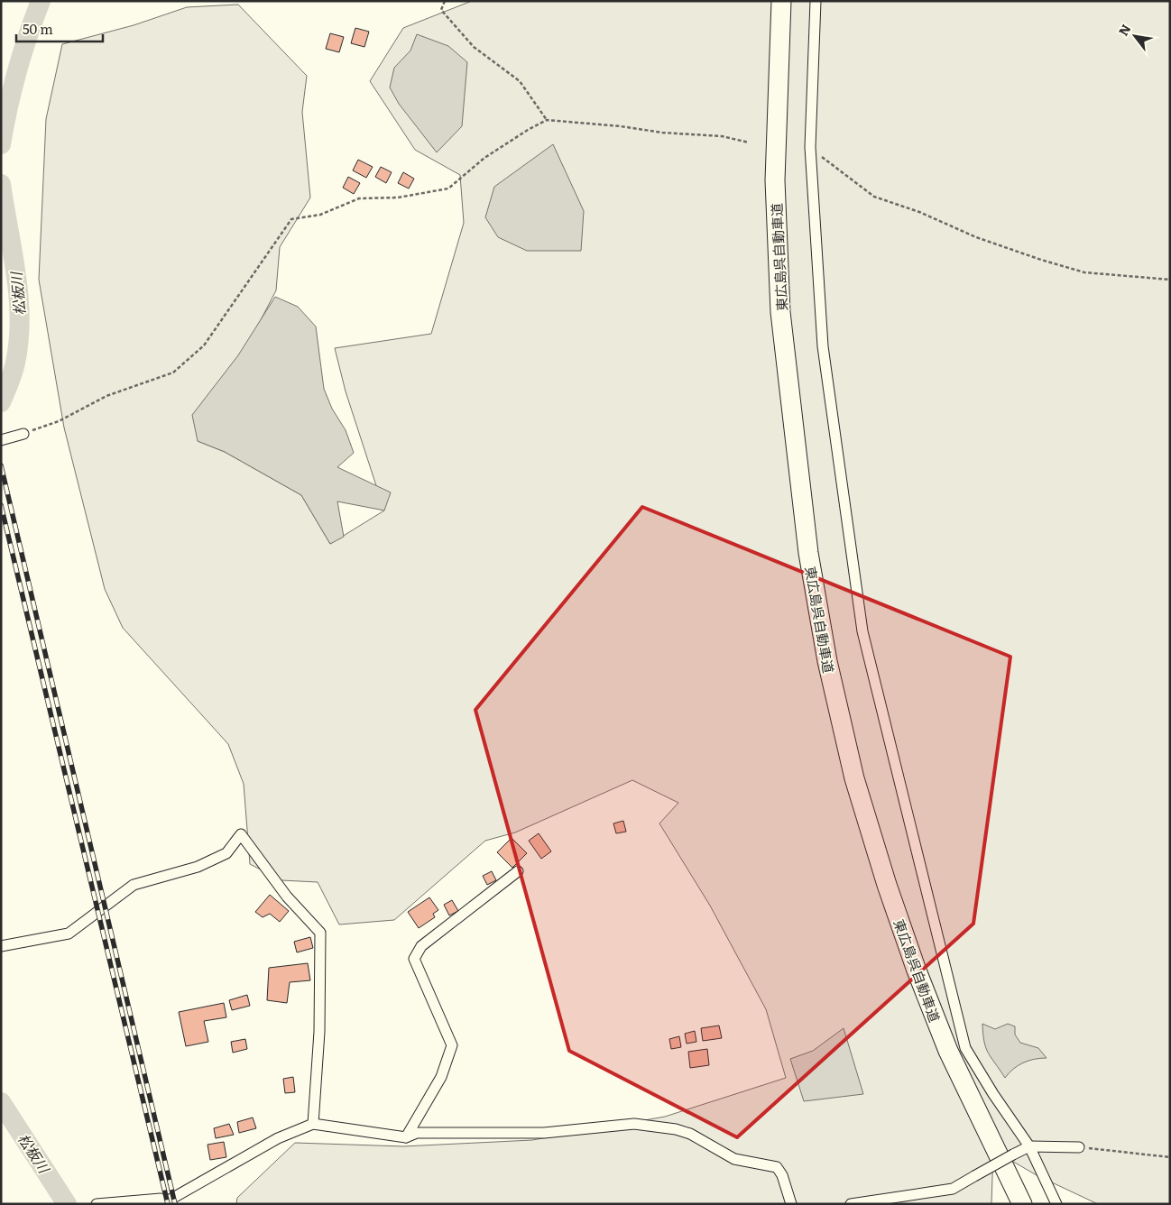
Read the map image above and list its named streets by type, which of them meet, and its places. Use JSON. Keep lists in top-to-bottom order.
{
  "streets": {
    "highway": ["東広島呉自動車道"]
  },
  "water": ["松板川"],
  "scale_bar": "50 m",
  "north": "top left"
}
